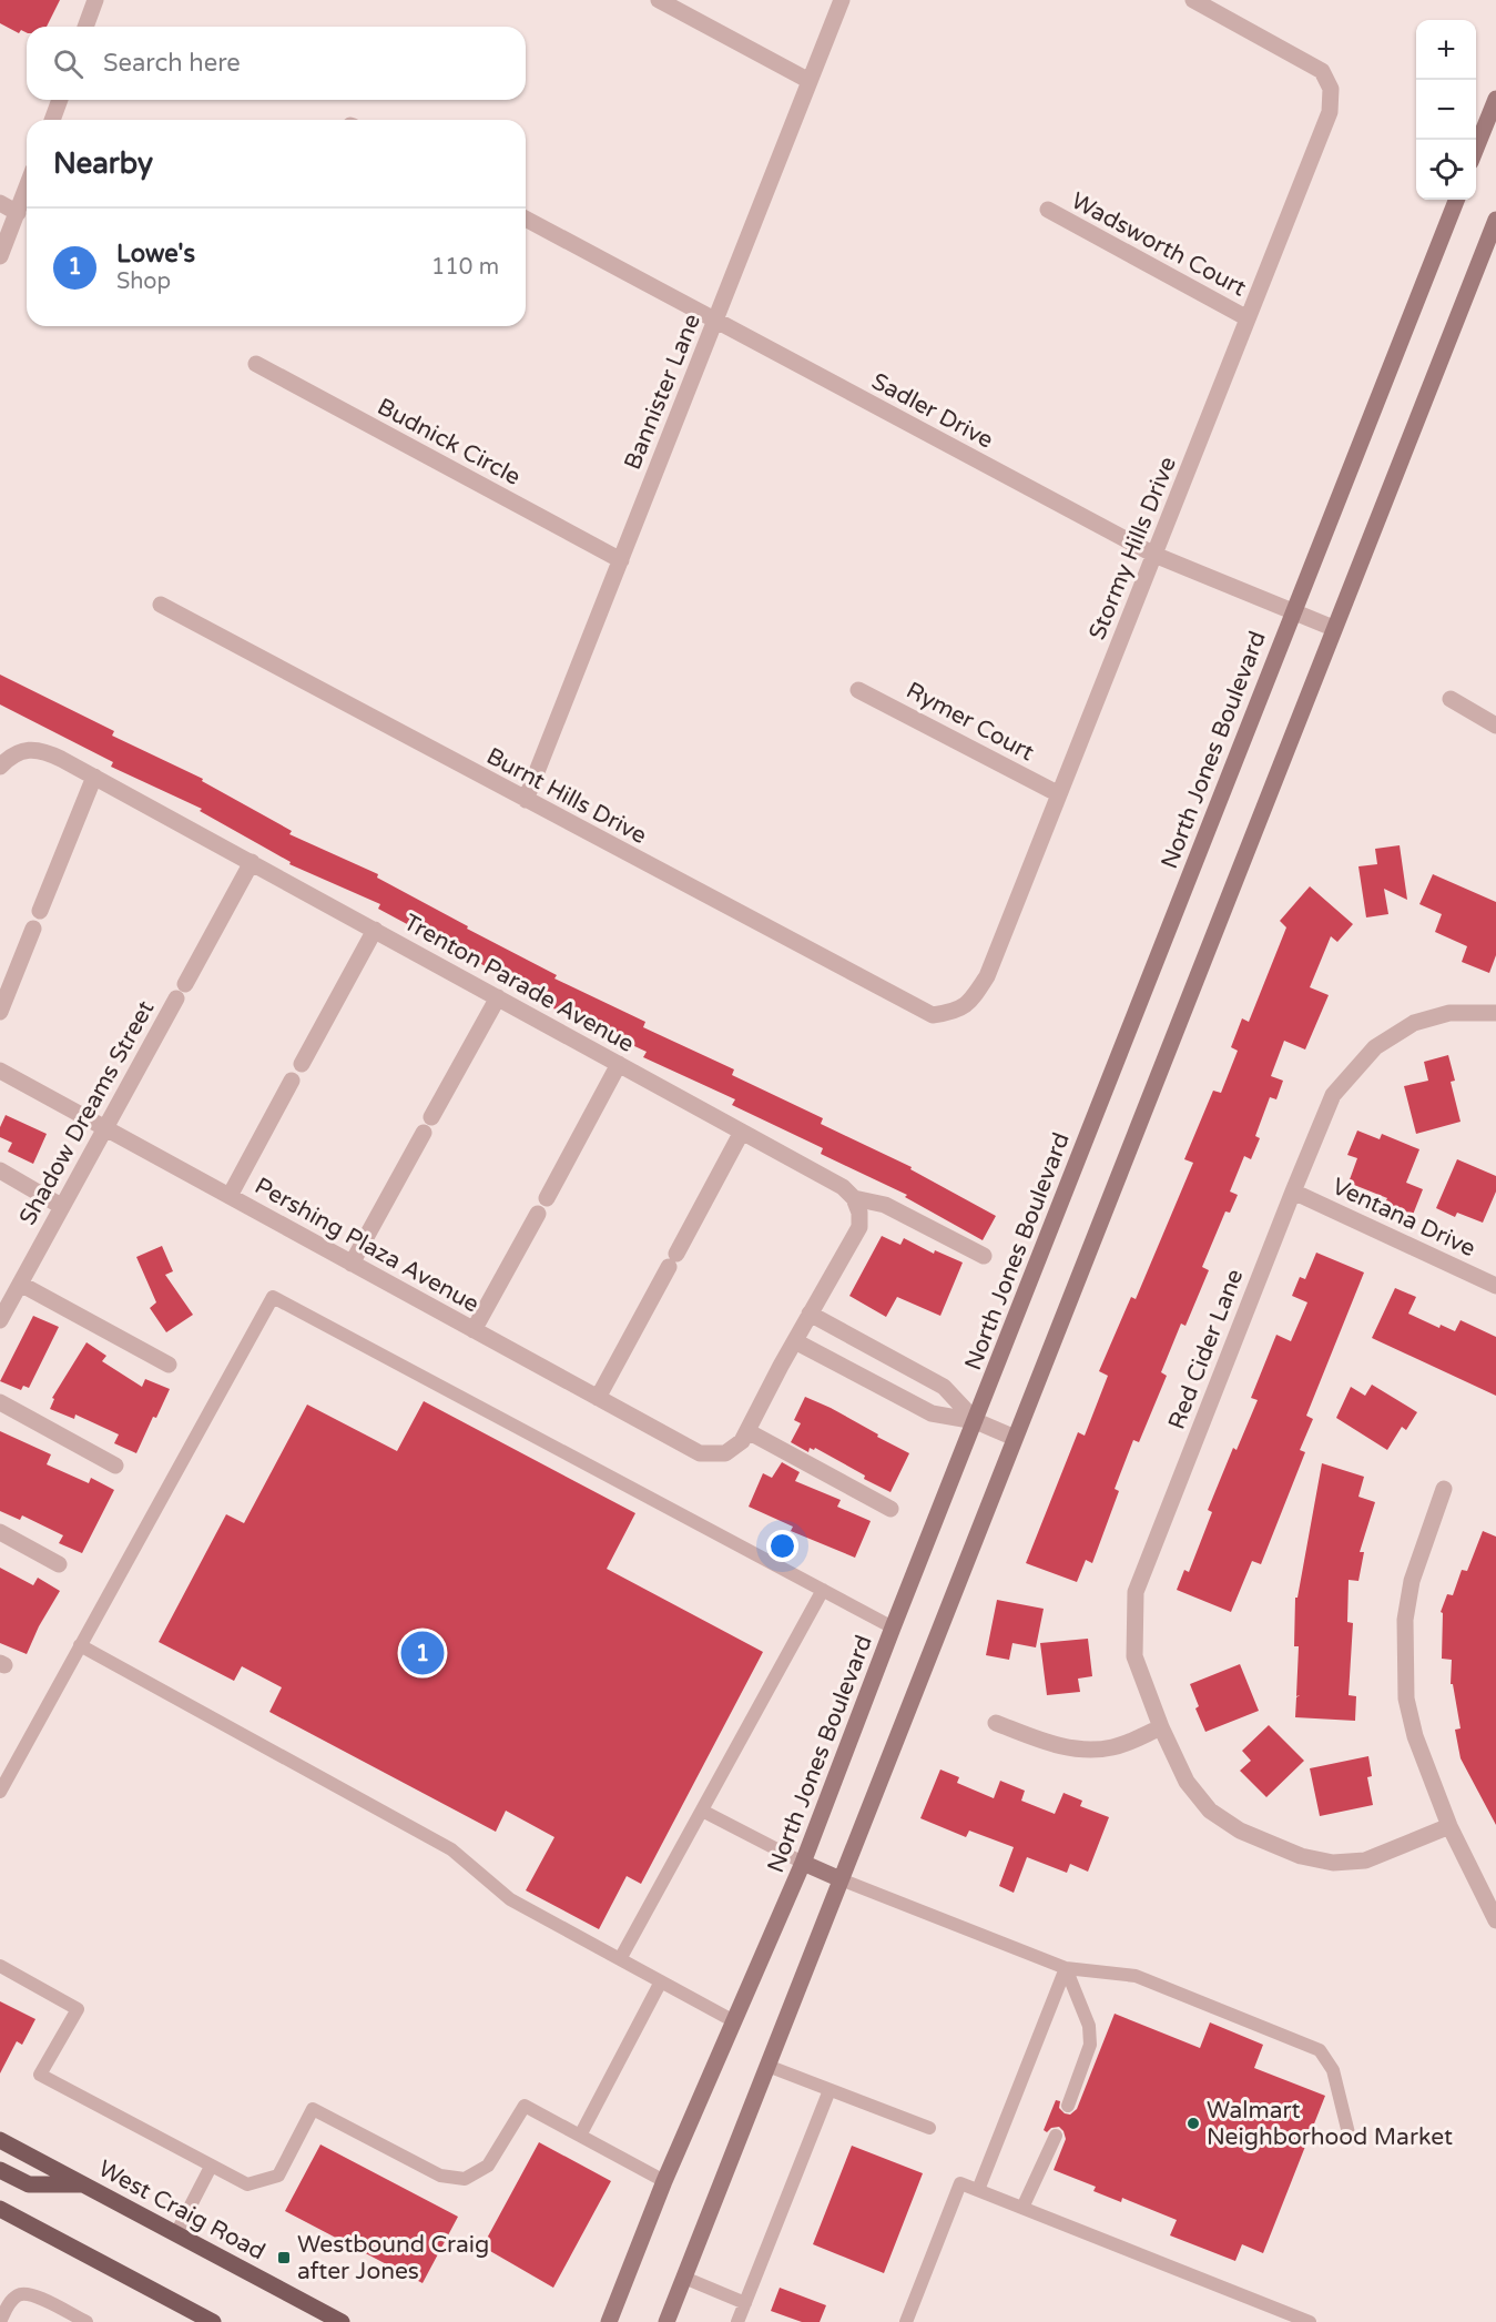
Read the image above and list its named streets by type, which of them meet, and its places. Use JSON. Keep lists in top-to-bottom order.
{
  "streets": {
    "main road": ["North Jones Boulevard", "West Craig Road"],
    "street": [
      "Wadsworth Court",
      "Bannister Lane",
      "Sadler Drive",
      "Budnick Circle",
      "Stormy Hills Drive",
      "Rymer Court",
      "Burnt Hills Drive",
      "Trenton Parade Avenue",
      "Shadow Dreams Street",
      "Ventana Drive",
      "Pershing Plaza Avenue",
      "Red Cider Lane"
    ]
  },
  "crossings": [
    ["Wadsworth Court", "Stormy Hills Drive"],
    ["Bannister Lane", "Sadler Drive"],
    ["Bannister Lane", "Budnick Circle"],
    ["Bannister Lane", "Burnt Hills Drive"],
    ["Sadler Drive", "Stormy Hills Drive"],
    ["Sadler Drive", "North Jones Boulevard"],
    ["Stormy Hills Drive", "Rymer Court"],
    ["Stormy Hills Drive", "Burnt Hills Drive"],
    ["Trenton Parade Avenue", "Shadow Dreams Street"],
    ["Shadow Dreams Street", "Pershing Plaza Avenue"],
    ["Ventana Drive", "Red Cider Lane"]
  ],
  "places": {
    "other": ["Walmart Neighborhood Market"],
    "transit": ["Westbound Craig after Jones"]
  },
  "page": {
    "map_buttons": ["+", "−"],
    "search": "Search here",
    "heading": "Nearby",
    "list": [
      {
        "mark": "1",
        "name": "Lowe's",
        "note": "Shop",
        "value": "110 m"
      }
    ],
    "pins": "1"
  }
}
